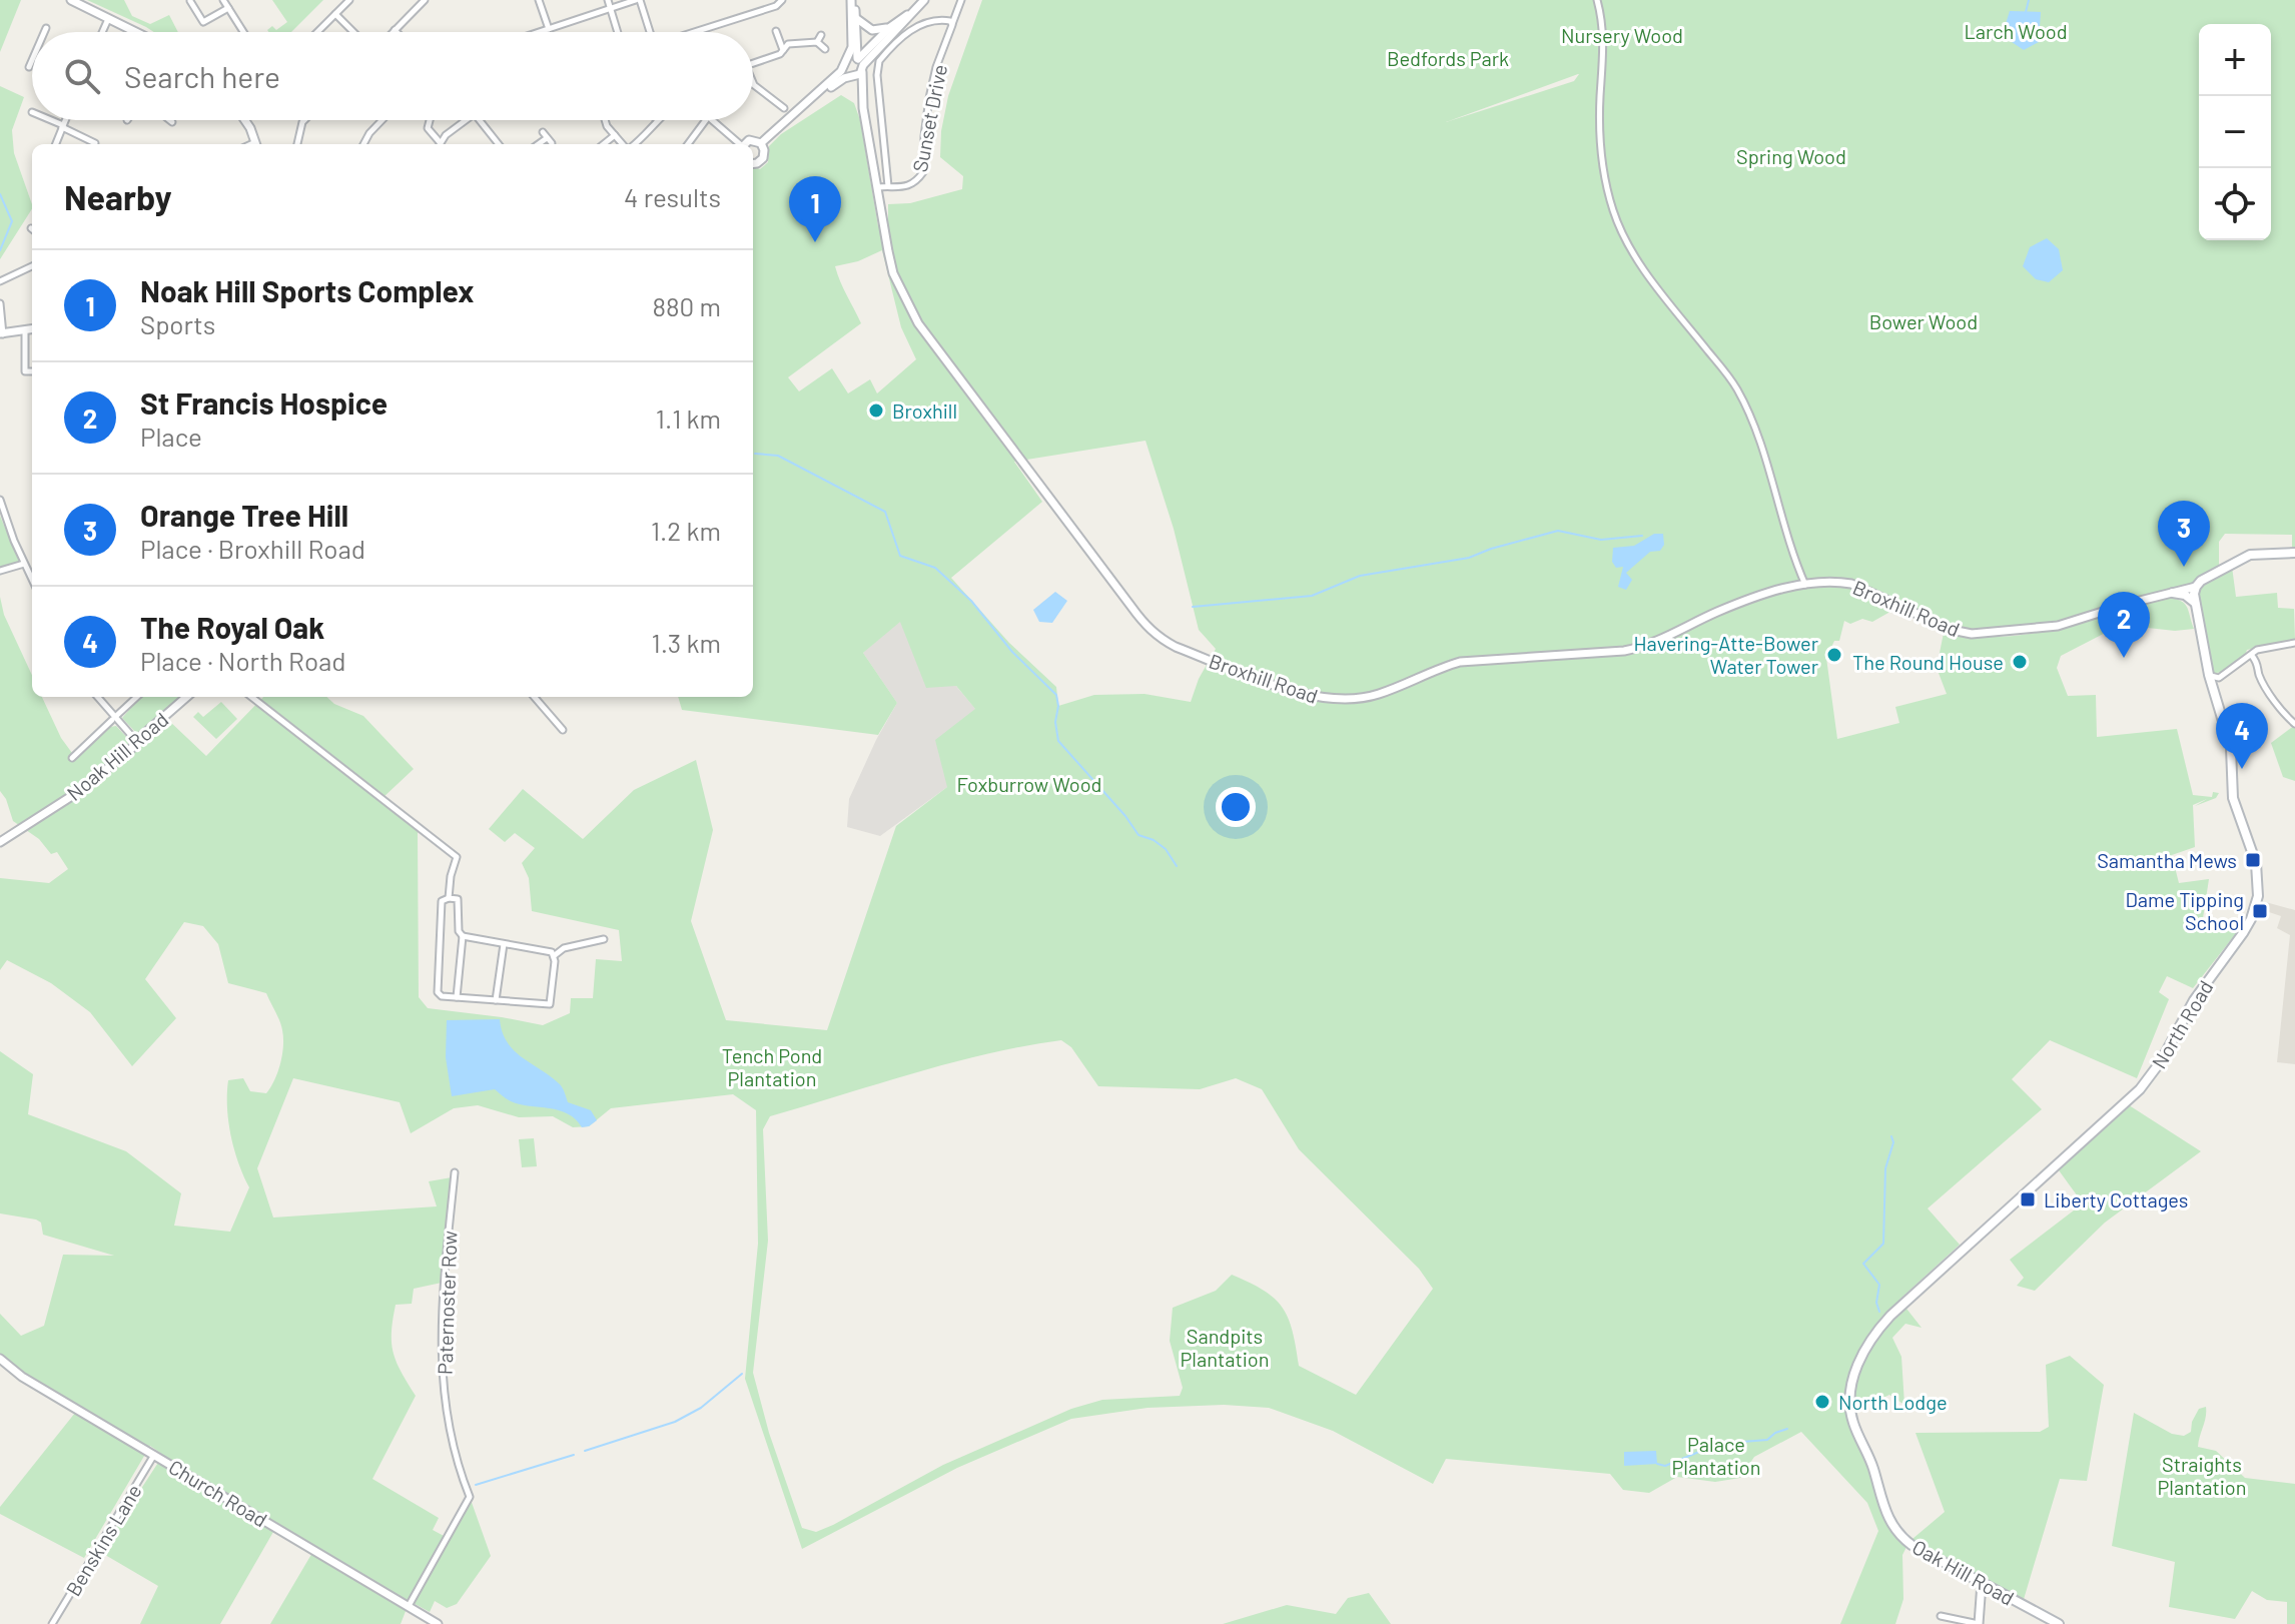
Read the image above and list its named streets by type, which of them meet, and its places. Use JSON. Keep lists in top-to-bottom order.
{
  "streets": {
    "main road": ["North Road", "Oak Hill Road"],
    "street": [
      "Sunset Drive",
      "Broxhill Road",
      "Noak Hill Road",
      "Paternoster Row",
      "Church Road",
      "Benskins Lane"
    ]
  },
  "crossings": [
    ["Sunset Drive", "Broxhill Road"],
    ["Broxhill Road", "North Road"],
    ["North Road", "Oak Hill Road"],
    ["Paternoster Row", "Church Road"],
    ["Church Road", "Benskins Lane"]
  ],
  "parks": [
    "Larch Wood",
    "Nursery Wood",
    "Bedfords Park",
    "Spring Wood",
    "Bower Wood",
    "Foxburrow Wood",
    "Tench Pond Plantation",
    "Sandpits Plantation",
    "Palace Plantation",
    "Straights Plantation"
  ],
  "places": {
    "other": [
      "Broxhill",
      "Havering-Atte-Bower Water Tower",
      "The Round House",
      "North Lodge"
    ],
    "transit": ["Samantha Mews", "Dame Tipping School", "Liberty Cottages"]
  },
  "page": {
    "map_buttons": ["+", "−"],
    "search": "Search here",
    "heading": ["Nearby", "4 results"],
    "pins": [
      "1",
      "3",
      "2",
      "4"
    ],
    "list": [
      {
        "mark": "1",
        "name": "Noak Hill Sports Complex",
        "note": "Sports",
        "value": "880 m"
      },
      {
        "mark": "2",
        "name": "St Francis Hospice",
        "note": "Place",
        "value": "1.1 km"
      },
      {
        "mark": "3",
        "name": "Orange Tree Hill",
        "note": "Place · Broxhill Road",
        "value": "1.2 km"
      },
      {
        "mark": "4",
        "name": "The Royal Oak",
        "note": "Place · North Road",
        "value": "1.3 km"
      }
    ]
  }
}
